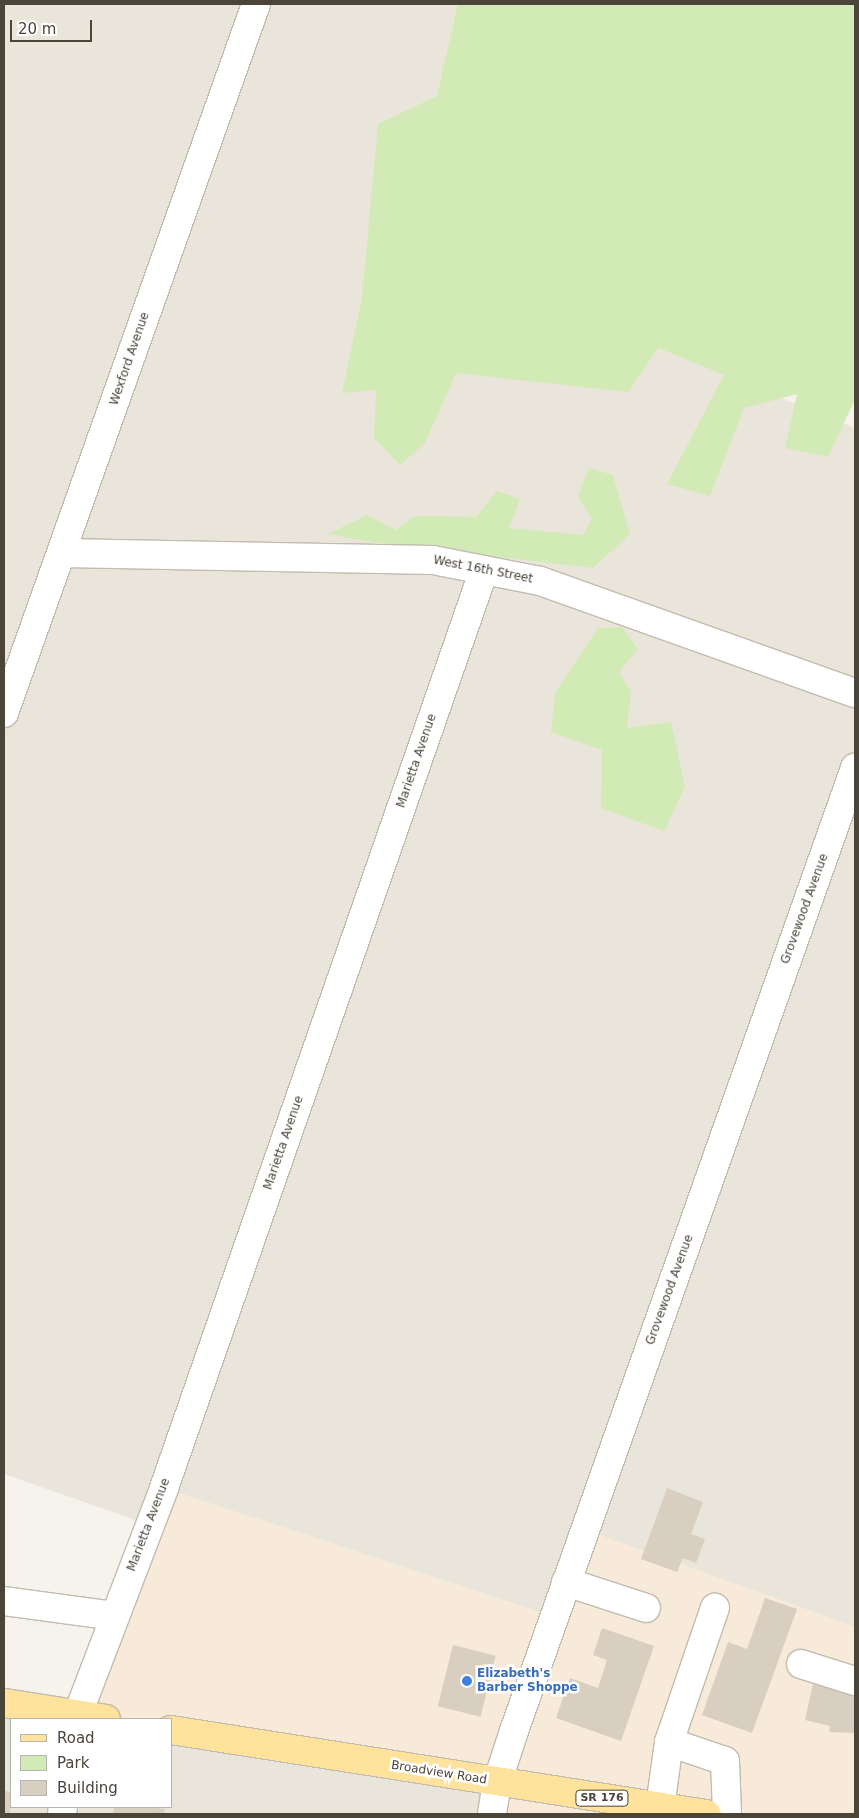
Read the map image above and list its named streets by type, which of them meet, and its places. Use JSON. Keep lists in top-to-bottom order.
{
  "streets": {
    "main road": ["Broadview Road", "SR 176"],
    "street": [
      "Wexford Avenue",
      "West 16th Street",
      "Marietta Avenue",
      "Grovewood Avenue"
    ]
  },
  "crossings": [
    ["Wexford Avenue", "West 16th Street"],
    ["West 16th Street", "Marietta Avenue"],
    ["Grovewood Avenue", "Broadview Road"]
  ],
  "places": ["Elizabeth's Barber Shoppe"],
  "legend": ["Road", "Park", "Building"],
  "scale_bar": "20 m"
}
